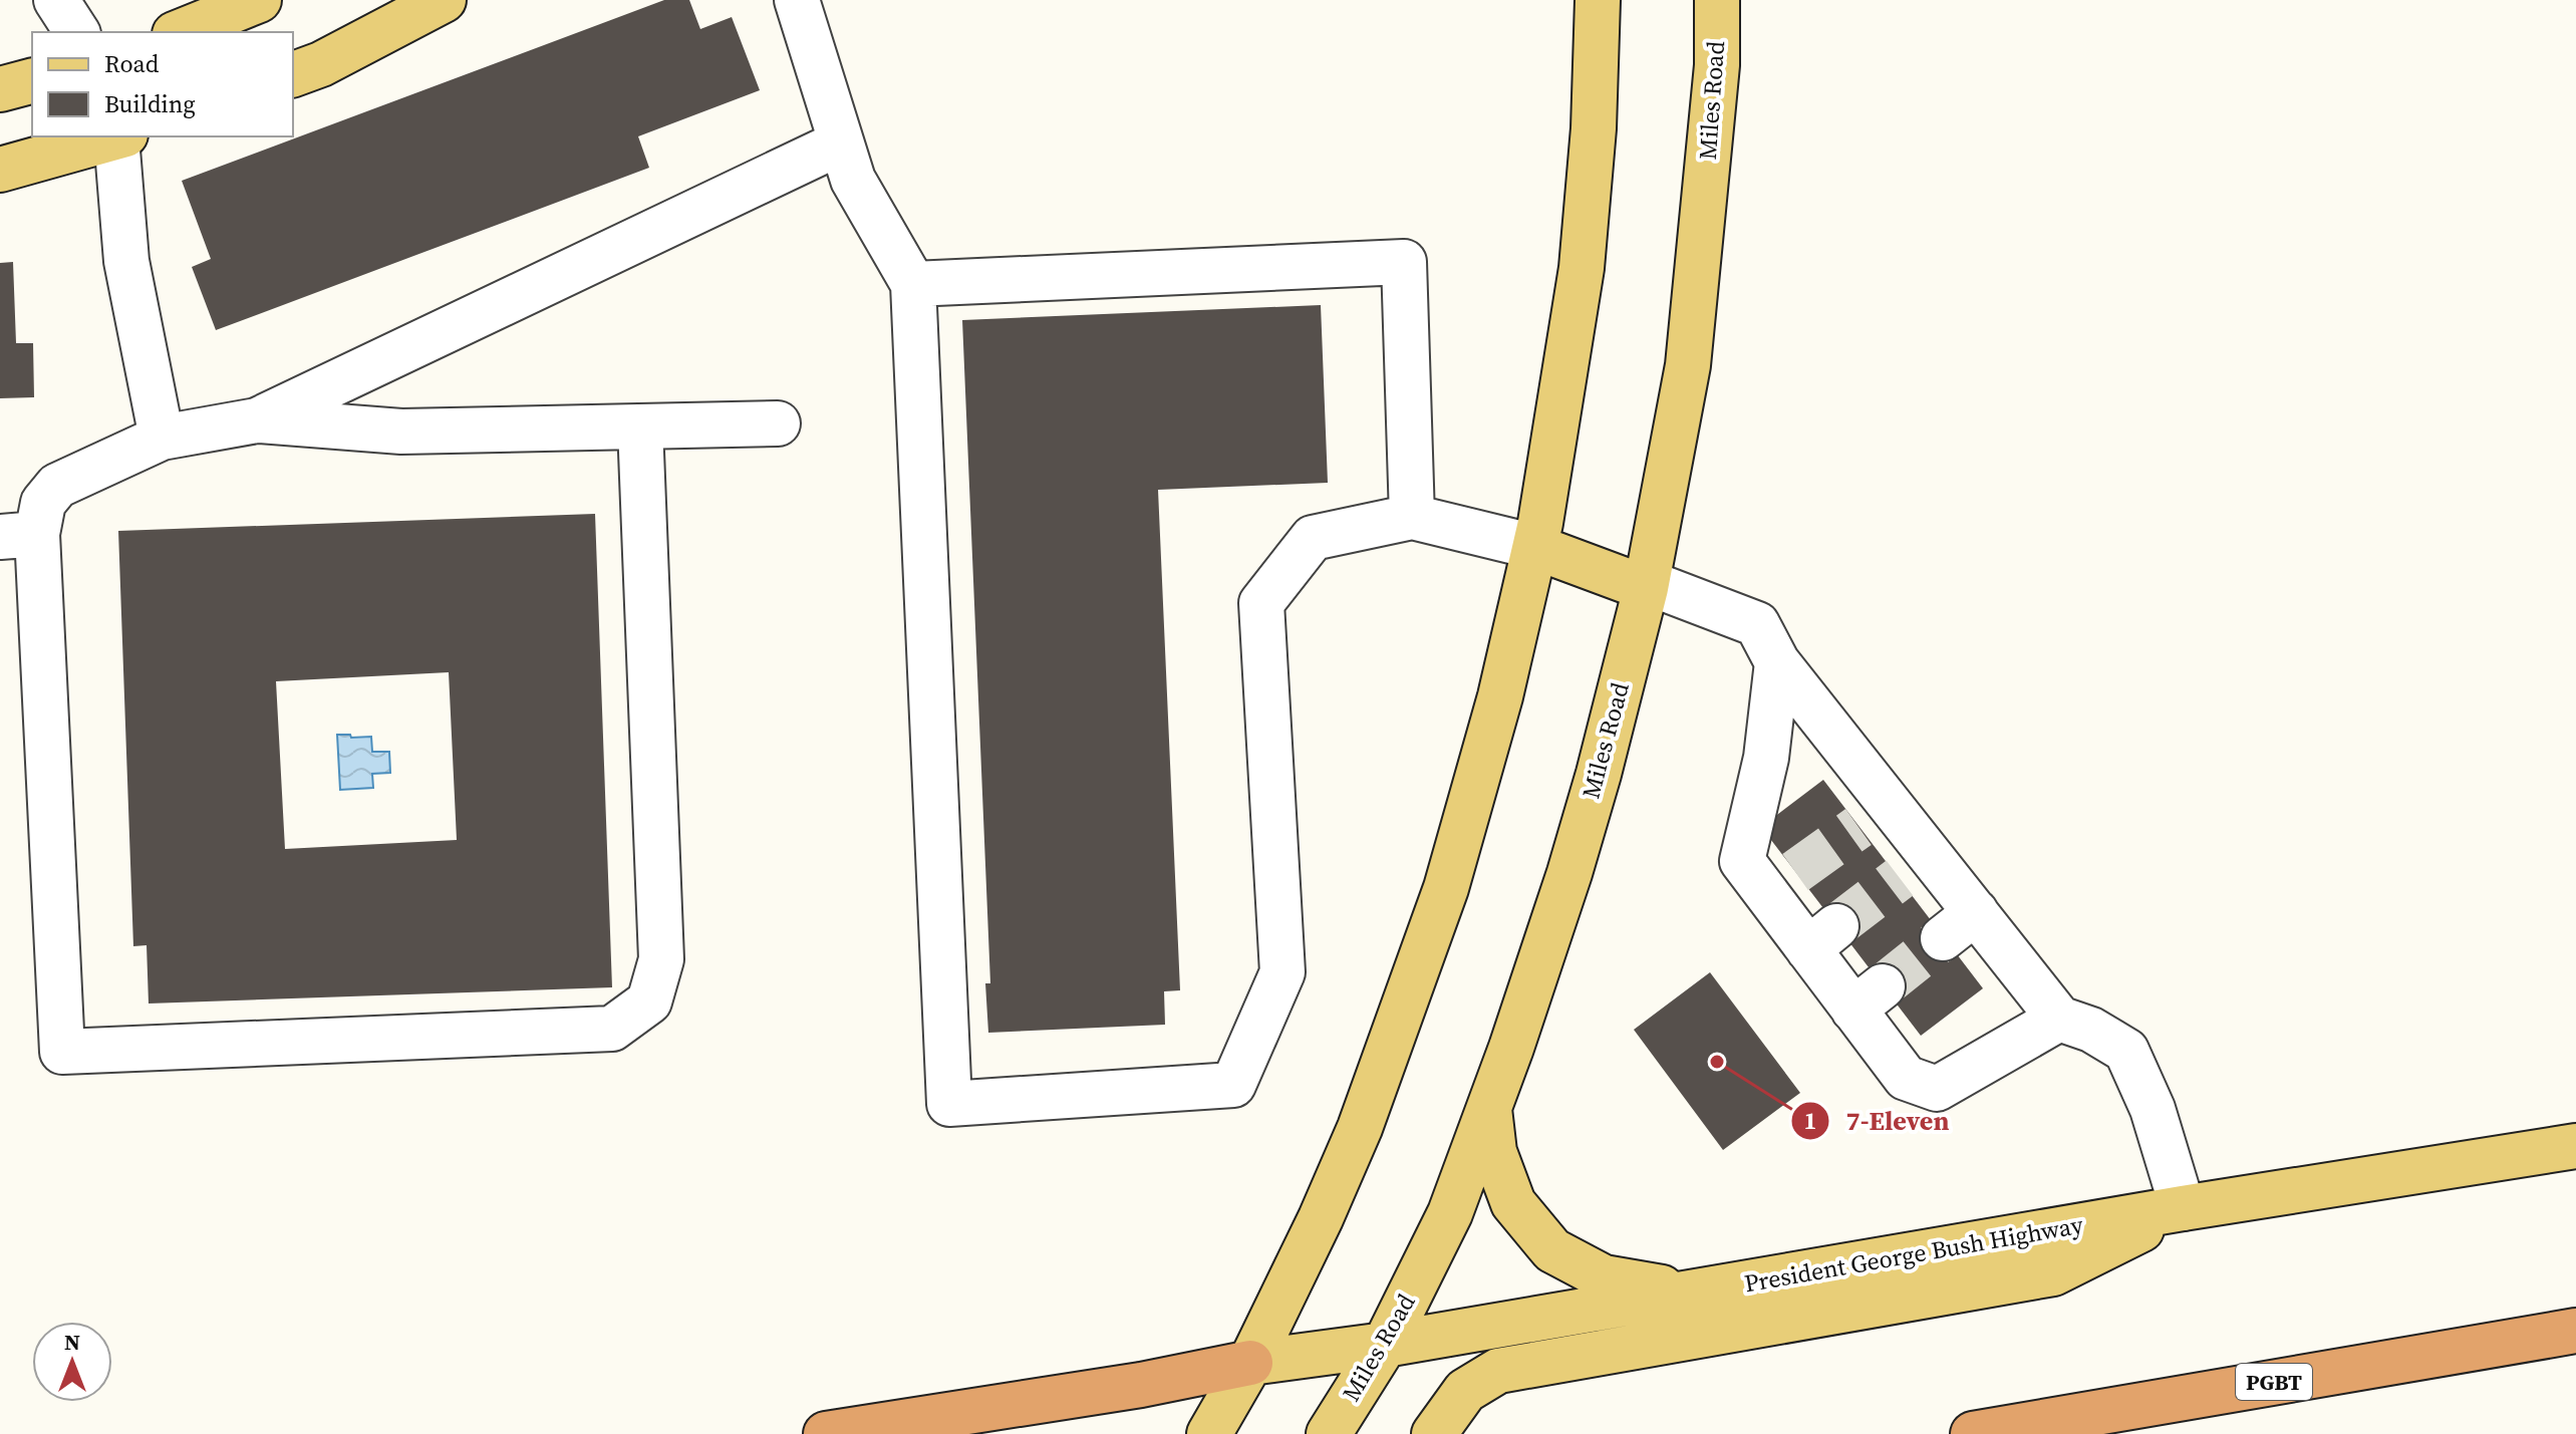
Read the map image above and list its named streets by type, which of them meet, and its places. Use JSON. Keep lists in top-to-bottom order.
{
  "streets": {
    "highway": ["PGBT"],
    "main road": ["Miles Road", "President George Bush Highway"]
  },
  "crossings": [
    ["Miles Road", "President George Bush Highway"]
  ],
  "places": ["7-Eleven"],
  "legend": ["Road", "Building"],
  "north": "top"
}
